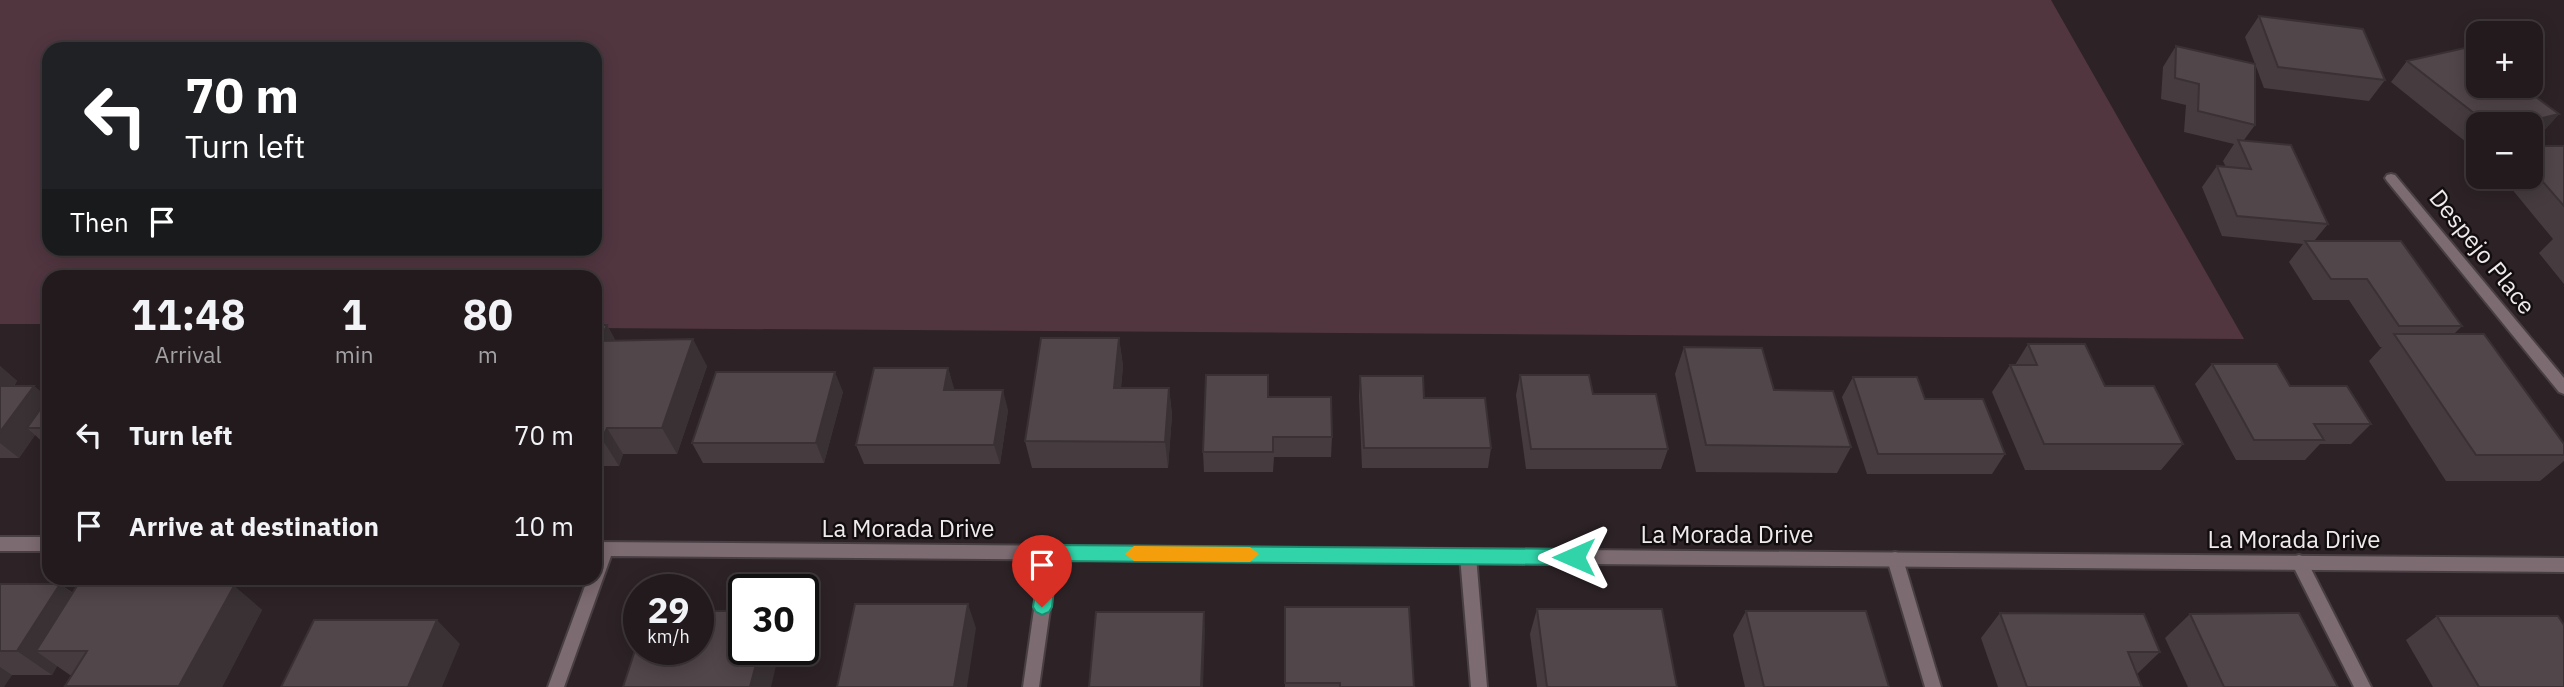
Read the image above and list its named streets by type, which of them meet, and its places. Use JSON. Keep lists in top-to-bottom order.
{
  "streets": {
    "street": ["Despejo Place", "La Morada Drive"]
  },
  "page": {
    "map_buttons": ["+", "−"],
    "turn": ["70 m", "Turn left"],
    "then": "Then",
    "eta": [
      "11:48",
      "Arrival",
      "1",
      "min",
      "80",
      "m"
    ],
    "list": [
      {
        "name": "Turn left",
        "value": "70 m"
      },
      {
        "name": "Arrive at destination",
        "value": "10 m"
      }
    ],
    "speed": "29 km/h",
    "limit": "30"
  }
}
